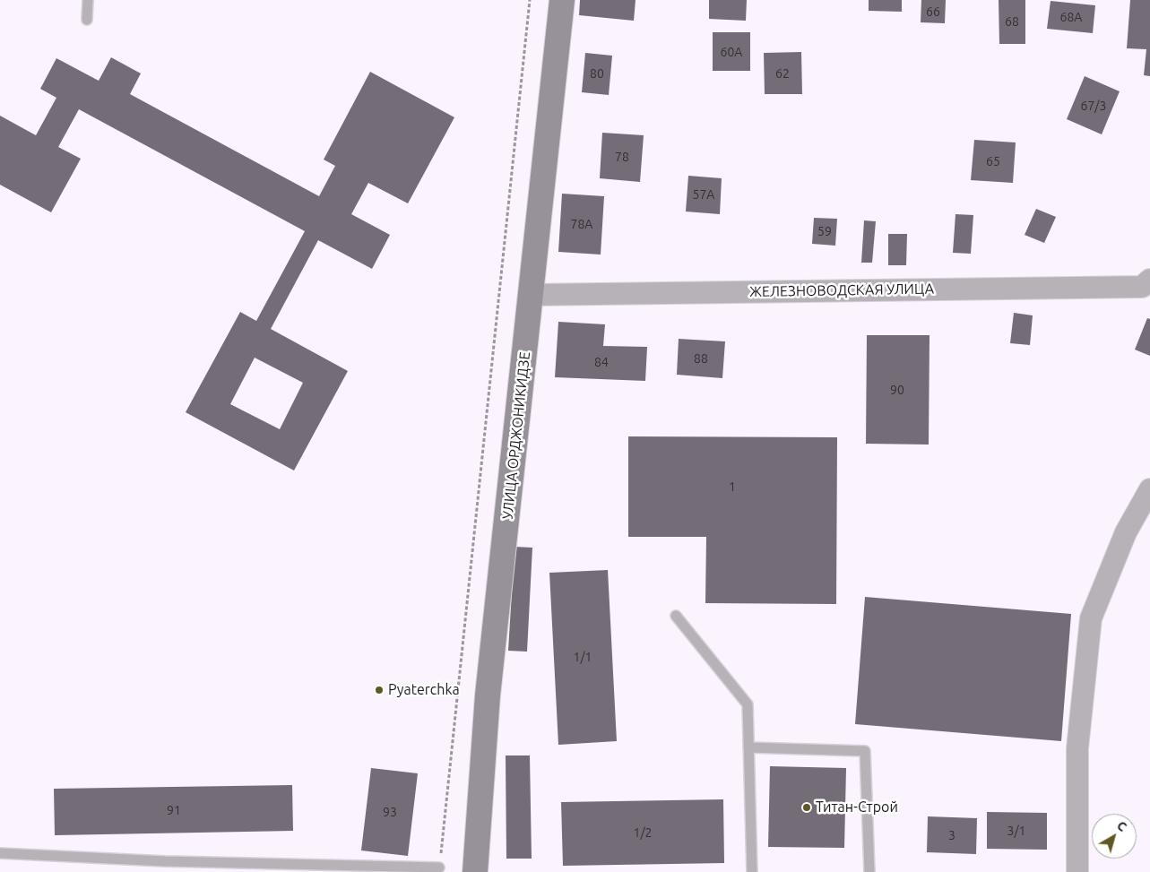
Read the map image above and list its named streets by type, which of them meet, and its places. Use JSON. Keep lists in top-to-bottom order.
{
  "streets": {
    "main road": ["УЛИЦА ОРДЖОНИКИДЗЕ"],
    "street": ["ЖЕЛЕЗНОВОДСКАЯ УЛИЦА"]
  },
  "crossings": [
    ["ЖЕЛЕЗНОВОДСКАЯ УЛИЦА", "УЛИЦА ОРДЖОНИКИДЗЕ"]
  ],
  "places": ["Pyaterchka", "Титан-Строй"],
  "house_numbers": [
    "66",
    "68А",
    "68",
    "60А",
    "80",
    "62",
    "67/3",
    "78",
    "65",
    "57А",
    "78А",
    "59",
    "88",
    "84",
    "90",
    "1",
    "1/1",
    "91",
    "93",
    "3/1",
    "1/2",
    "3"
  ],
  "north": "top right"
}
